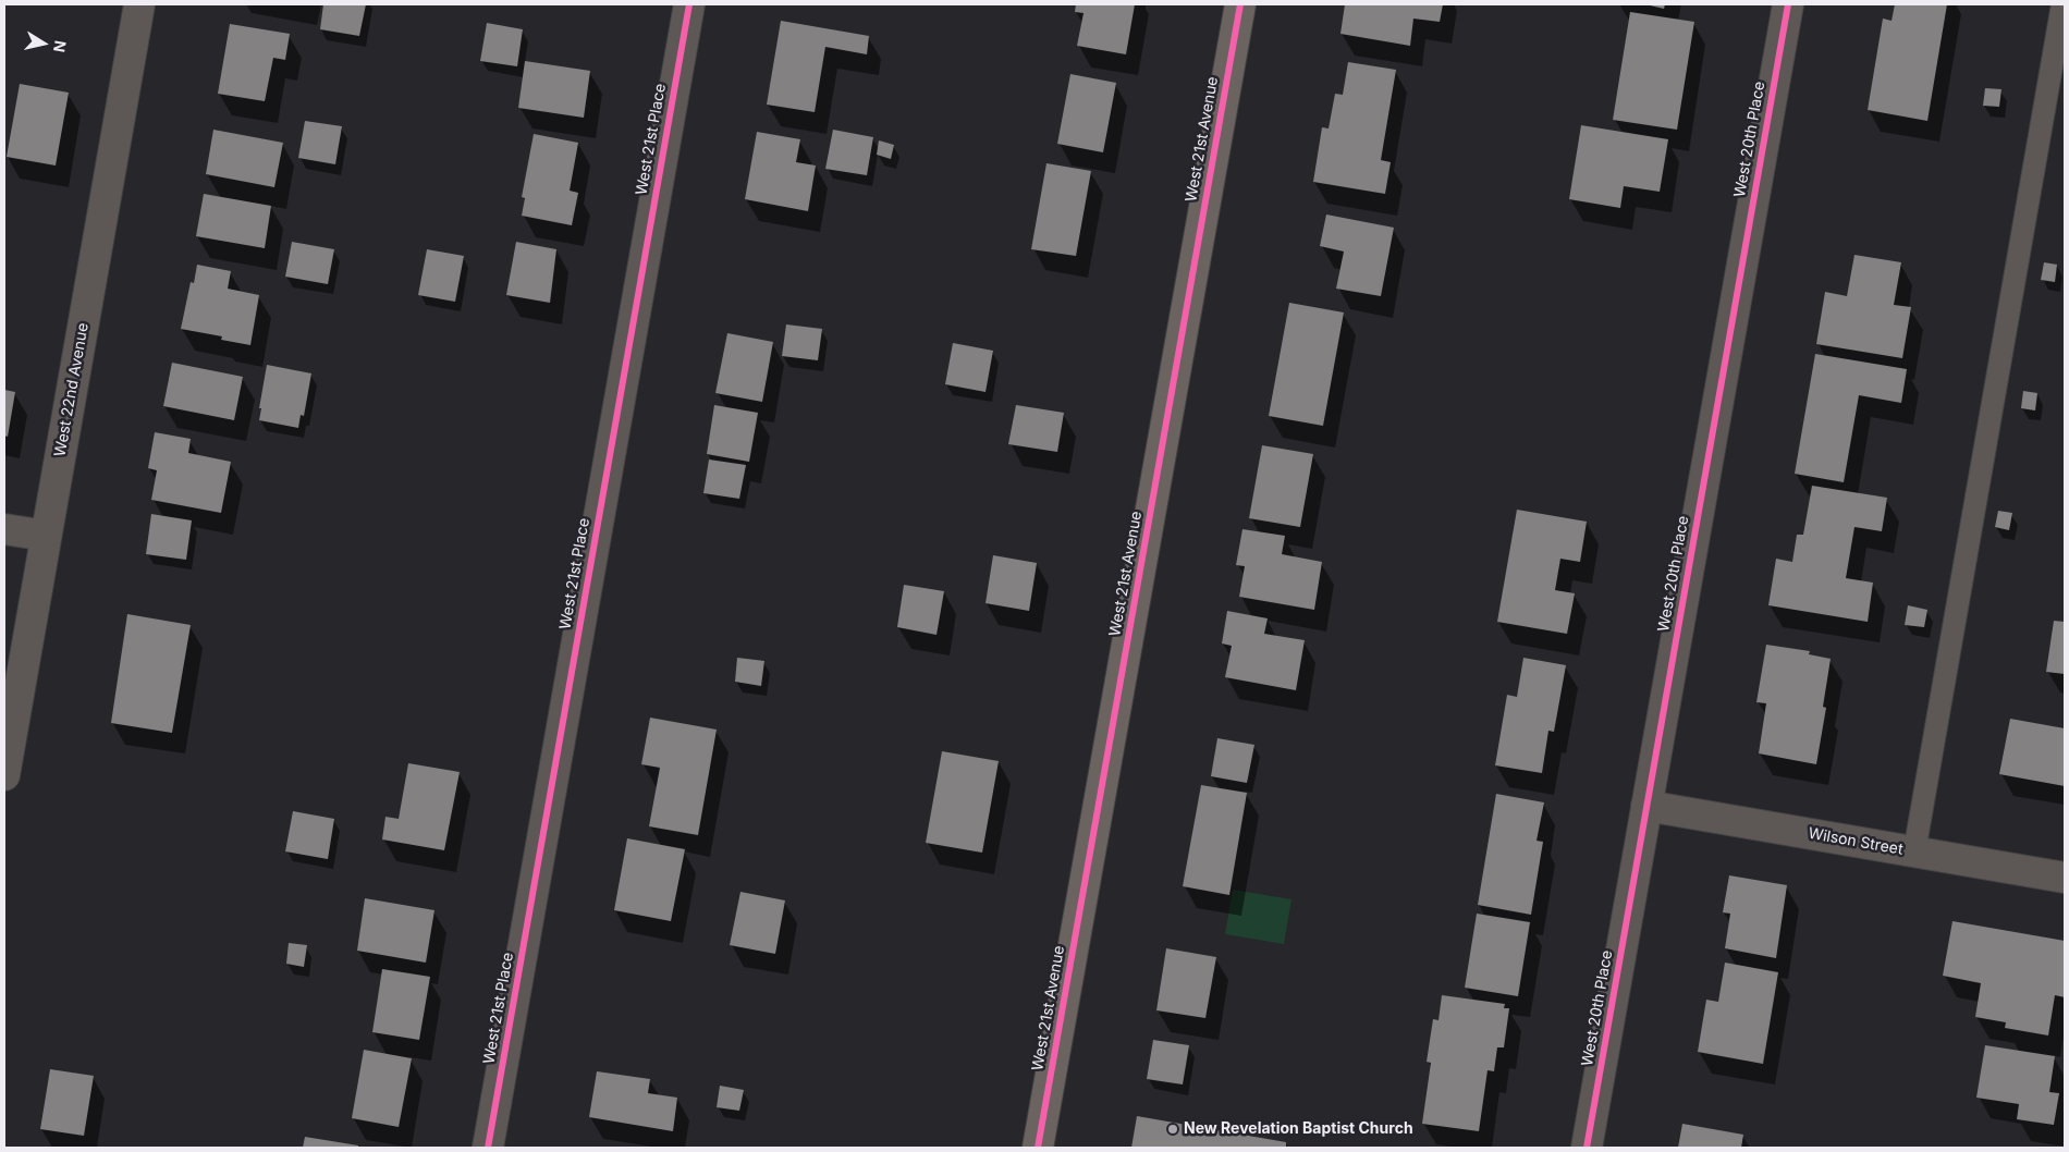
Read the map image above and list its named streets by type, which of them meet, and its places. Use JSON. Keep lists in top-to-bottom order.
{
  "streets": {
    "street": [
      "West 21st Place",
      "West 21st Avenue",
      "West 20th Place",
      "West 22nd Avenue",
      "Wilson Street"
    ]
  },
  "crossings": [
    ["West 20th Place", "Wilson Street"]
  ],
  "places": ["New Revelation Baptist Church"],
  "north": "right"
}
